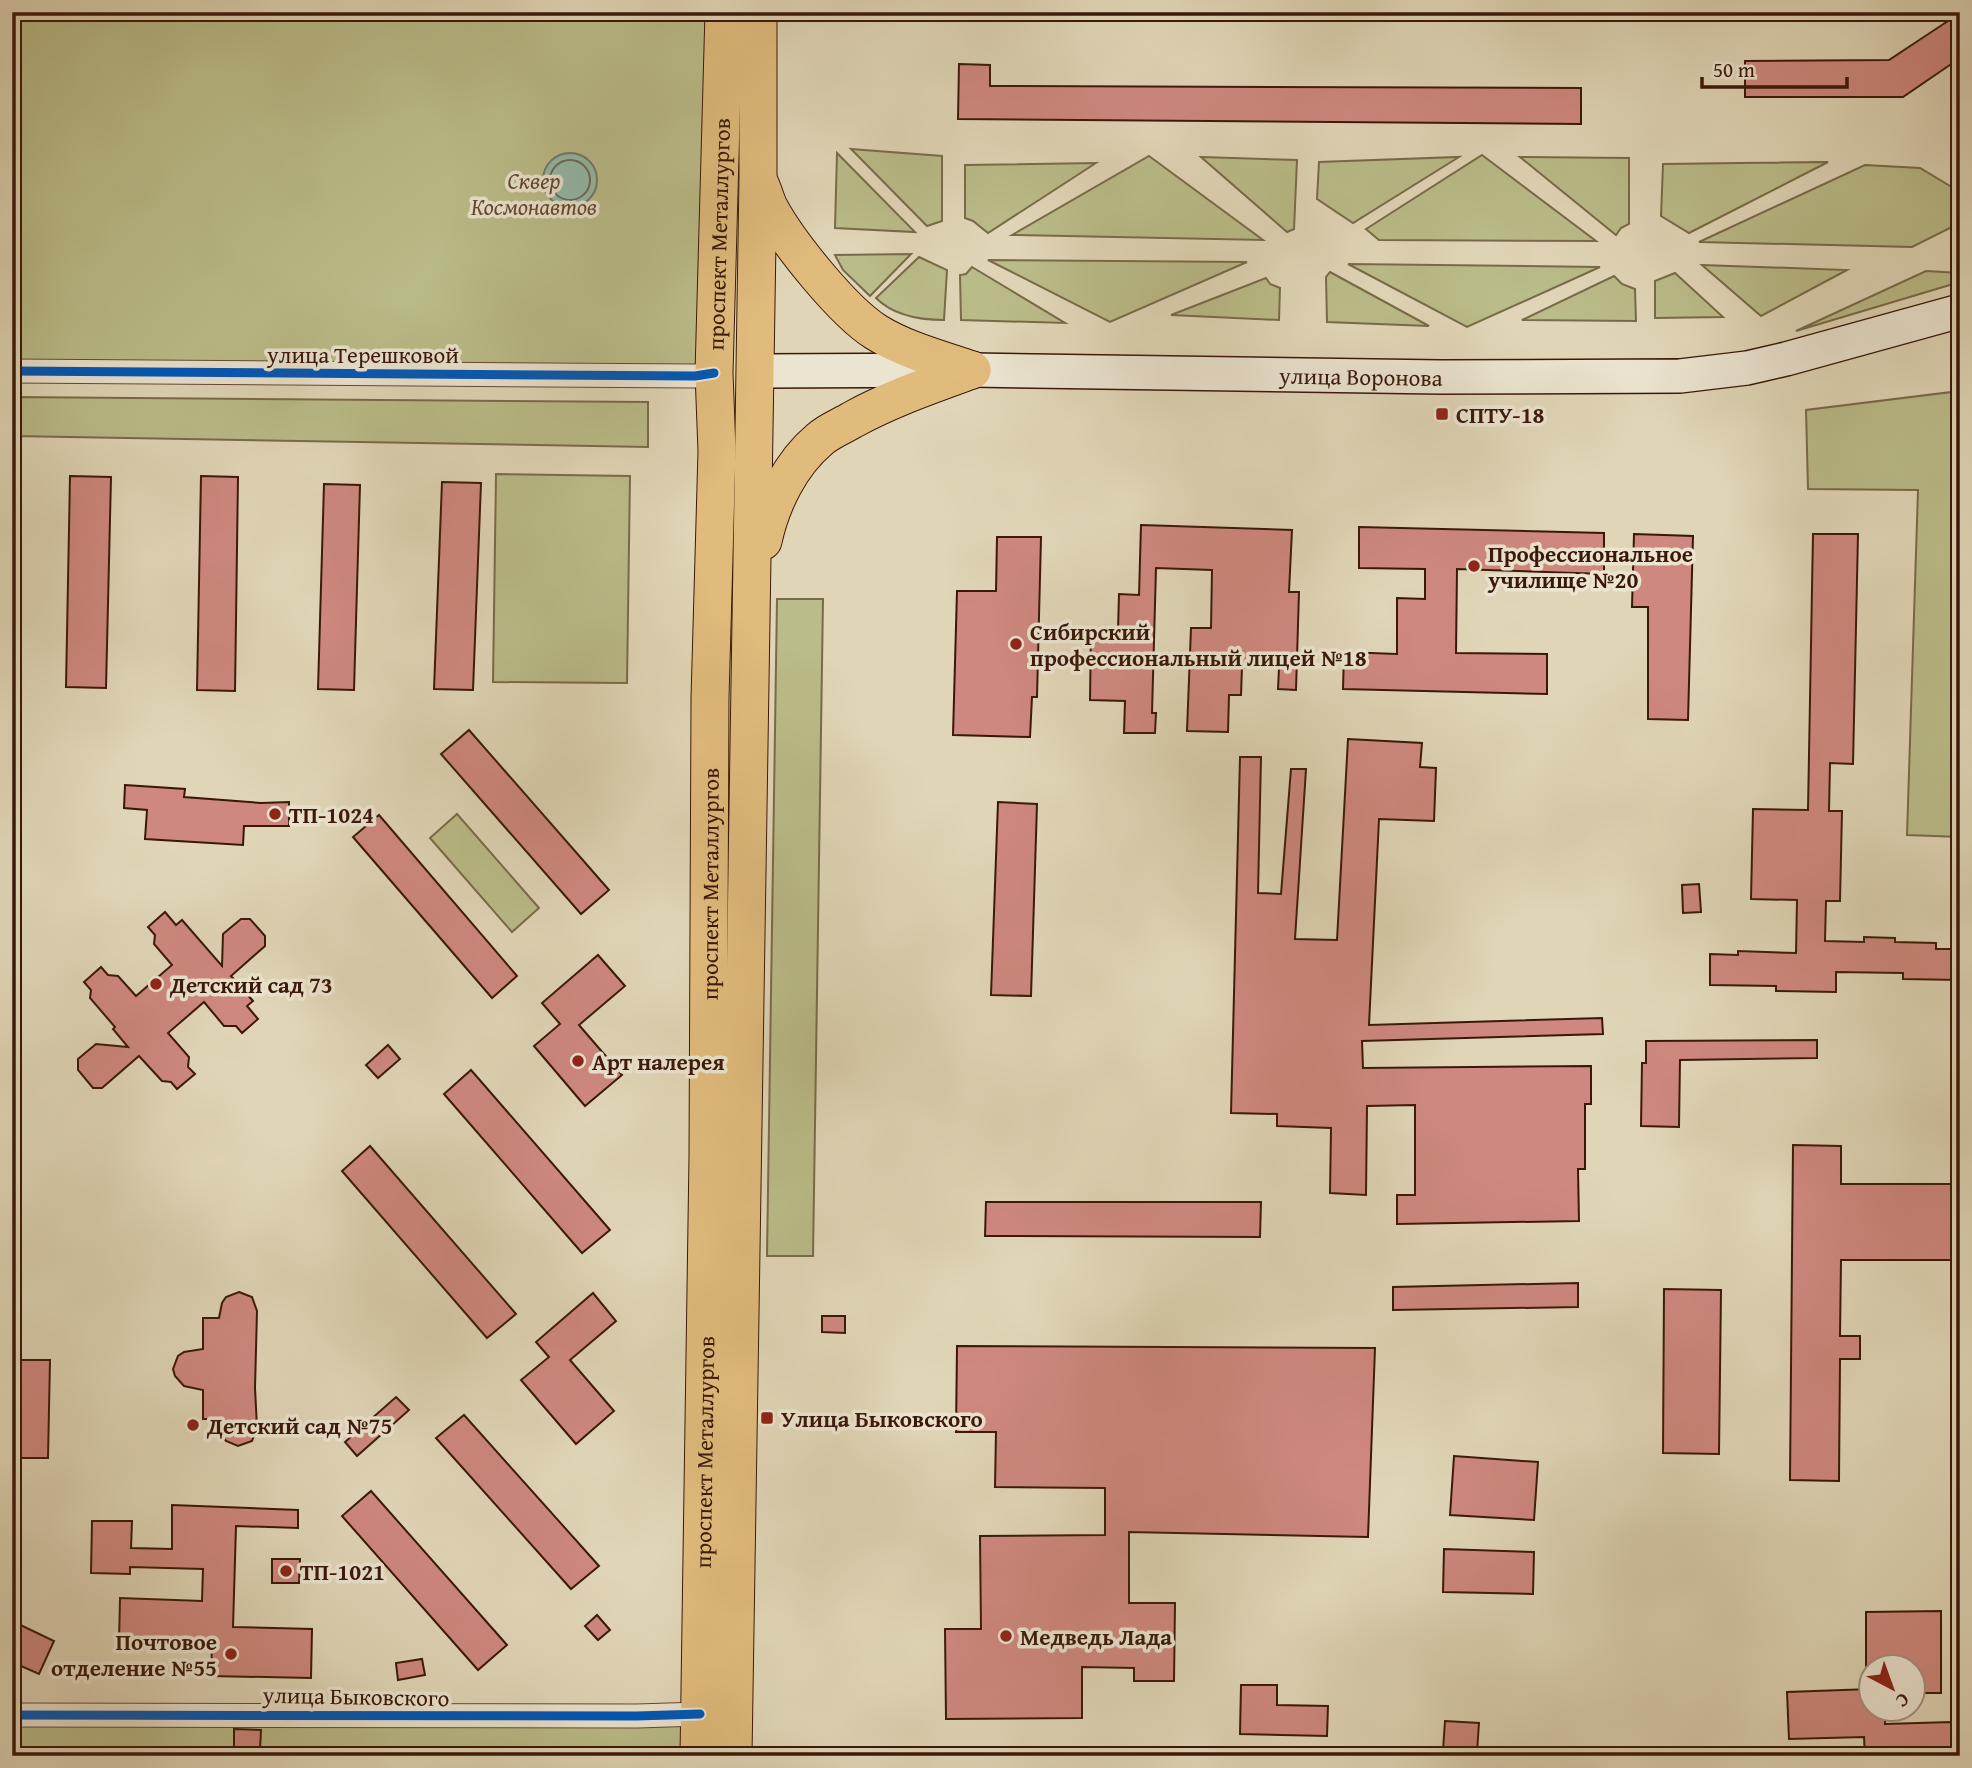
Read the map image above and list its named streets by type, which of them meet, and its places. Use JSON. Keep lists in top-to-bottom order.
{
  "streets": {
    "main road": ["проспект Металлургов", "улица Воронова"],
    "street": ["улица Терешковой", "улица Быковского"]
  },
  "crossings": [
    ["проспект Металлургов", "улица Терешковой"],
    ["проспект Металлургов", "улица Воронова"],
    ["проспект Металлургов", "улица Быковского"]
  ],
  "parks": ["Сквер Космонавтов"],
  "places": {
    "transit": ["СПТУ-18", "Улица Быковского"],
    "other": [
      "Профессиональное училище №20",
      "Сибирский профессиональный лицей №18",
      "ТП-1024",
      "Детский сад 73",
      "Арт налерея",
      "Детский сад №75",
      "ТП-1021",
      "Медведь Лада",
      "Почтовое отделение №55"
    ]
  },
  "scale_bar": "50 m",
  "north": "bottom right"
}
